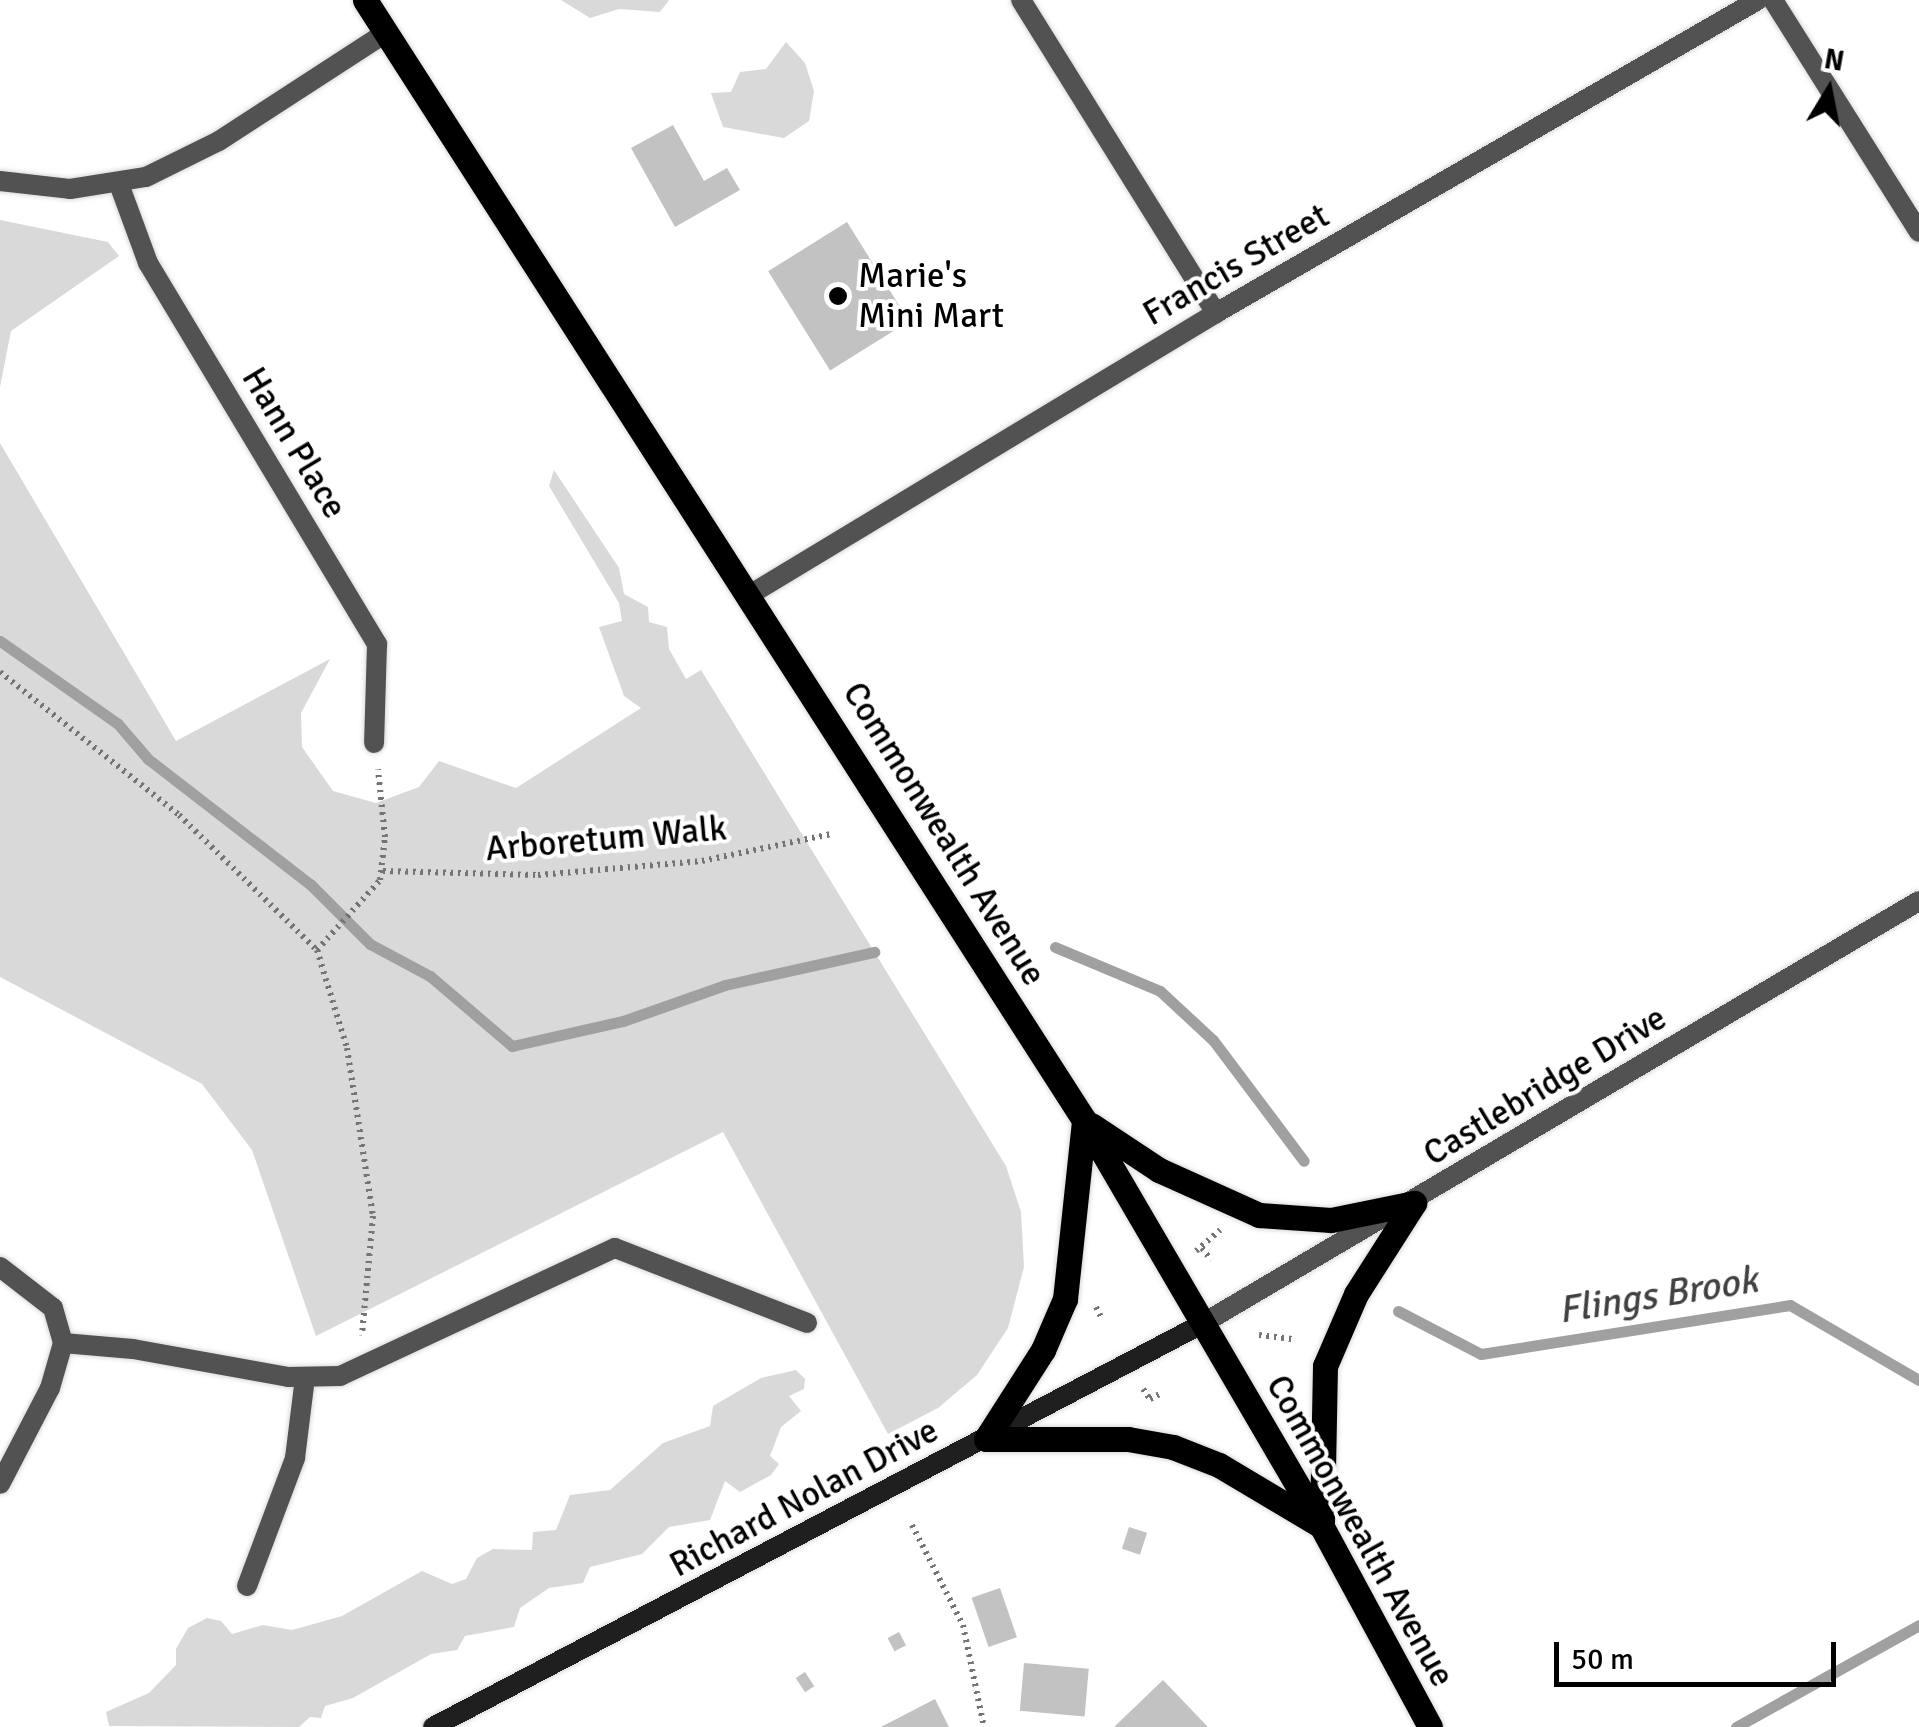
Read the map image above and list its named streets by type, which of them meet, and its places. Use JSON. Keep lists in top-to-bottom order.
{
  "streets": {
    "main road": ["Commonwealth Avenue", "Richard Nolan Drive"],
    "street": ["Francis Street", "Hann Place", "Castlebridge Drive"],
    "path": ["Arboretum Walk"]
  },
  "crossings": [
    ["Francis Street", "Commonwealth Avenue"],
    ["Commonwealth Avenue", "Castlebridge Drive"],
    ["Commonwealth Avenue", "Richard Nolan Drive"],
    ["Castlebridge Drive", "Richard Nolan Drive"]
  ],
  "water": ["Flings Brook"],
  "places": ["Marie's Mini Mart"],
  "scale_bar": "50 m",
  "north": "top"
}
